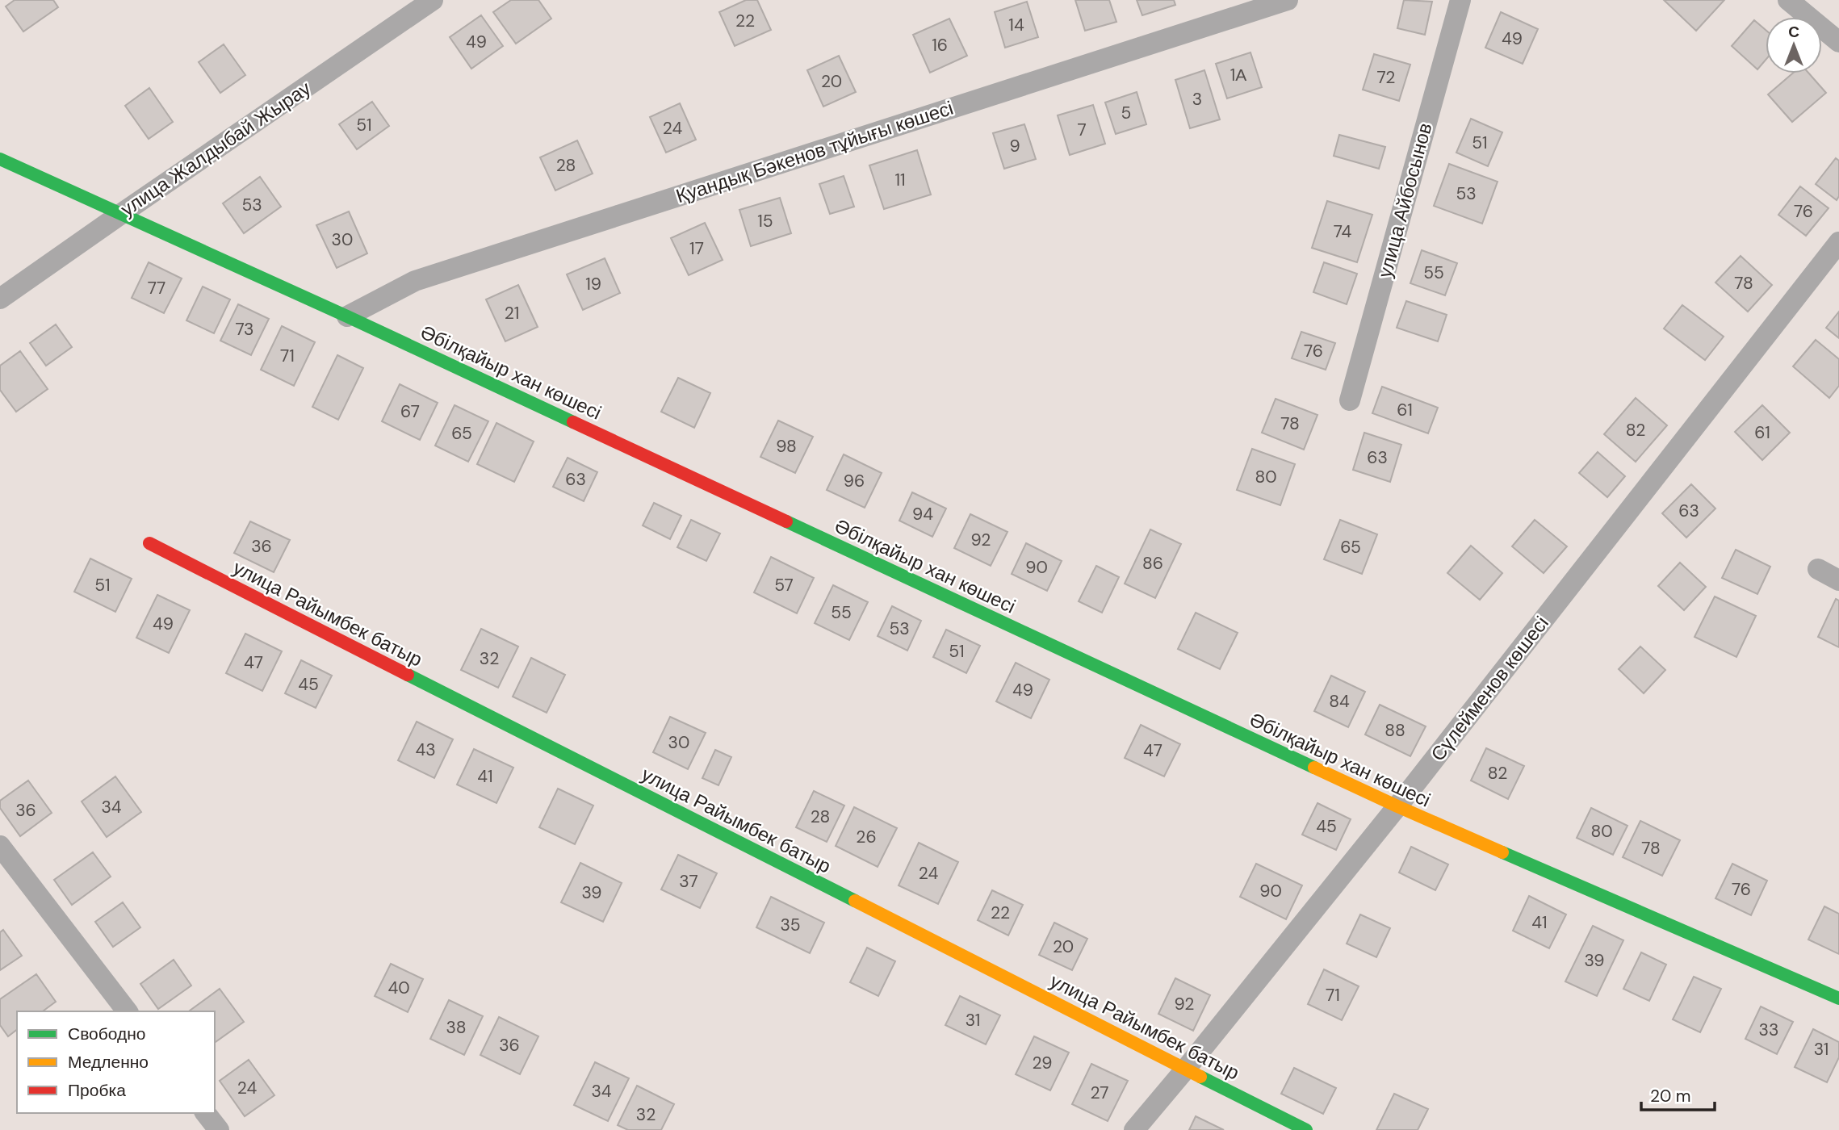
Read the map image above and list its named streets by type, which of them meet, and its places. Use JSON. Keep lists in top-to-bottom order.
{
  "streets": {
    "street": [
      "улица Жалдыбай Жырау",
      "Қуандық Бәкенов тұйығы көшесі",
      "улица Айбосынов",
      "Әбілқайыр хан көшесі",
      "улица Райымбек батыр",
      "Сүлейменов көшесі"
    ]
  },
  "crossings": [
    ["улица Жалдыбай Жырау", "Әбілқайыр хан көшесі"],
    ["Қуандық Бәкенов тұйығы көшесі", "Әбілқайыр хан көшесі"],
    ["Әбілқайыр хан көшесі", "Сүлейменов көшесі"],
    ["улица Райымбек батыр", "Сүлейменов көшесі"]
  ],
  "house_numbers": [
    "22",
    "14",
    "49",
    "49",
    "16",
    "1А",
    "72",
    "20",
    "3",
    "5",
    "51",
    "24",
    "7",
    "51",
    "9",
    "28",
    "11",
    "53",
    "53",
    "76",
    "15",
    "74",
    "30",
    "17",
    "55",
    "78",
    "19",
    "77",
    "21",
    "73",
    "76",
    "71",
    "61",
    "67",
    "78",
    "82",
    "61",
    "65",
    "98",
    "63",
    "80",
    "63",
    "96",
    "63",
    "94",
    "92",
    "36",
    "65",
    "86",
    "90",
    "51",
    "57",
    "55",
    "49",
    "53",
    "51",
    "32",
    "47",
    "45",
    "49",
    "84",
    "88",
    "30",
    "43",
    "47",
    "82",
    "41",
    "34",
    "36",
    "28",
    "45",
    "80",
    "26",
    "78",
    "24",
    "37",
    "76",
    "90",
    "39",
    "22",
    "41",
    "35",
    "20",
    "39",
    "40",
    "71",
    "92",
    "31",
    "38",
    "33",
    "36",
    "31",
    "29",
    "24",
    "34",
    "27",
    "32"
  ],
  "legend": ["Свободно", "Медленно", "Пробка"],
  "scale_bar": "20 m",
  "north": "top"
}
